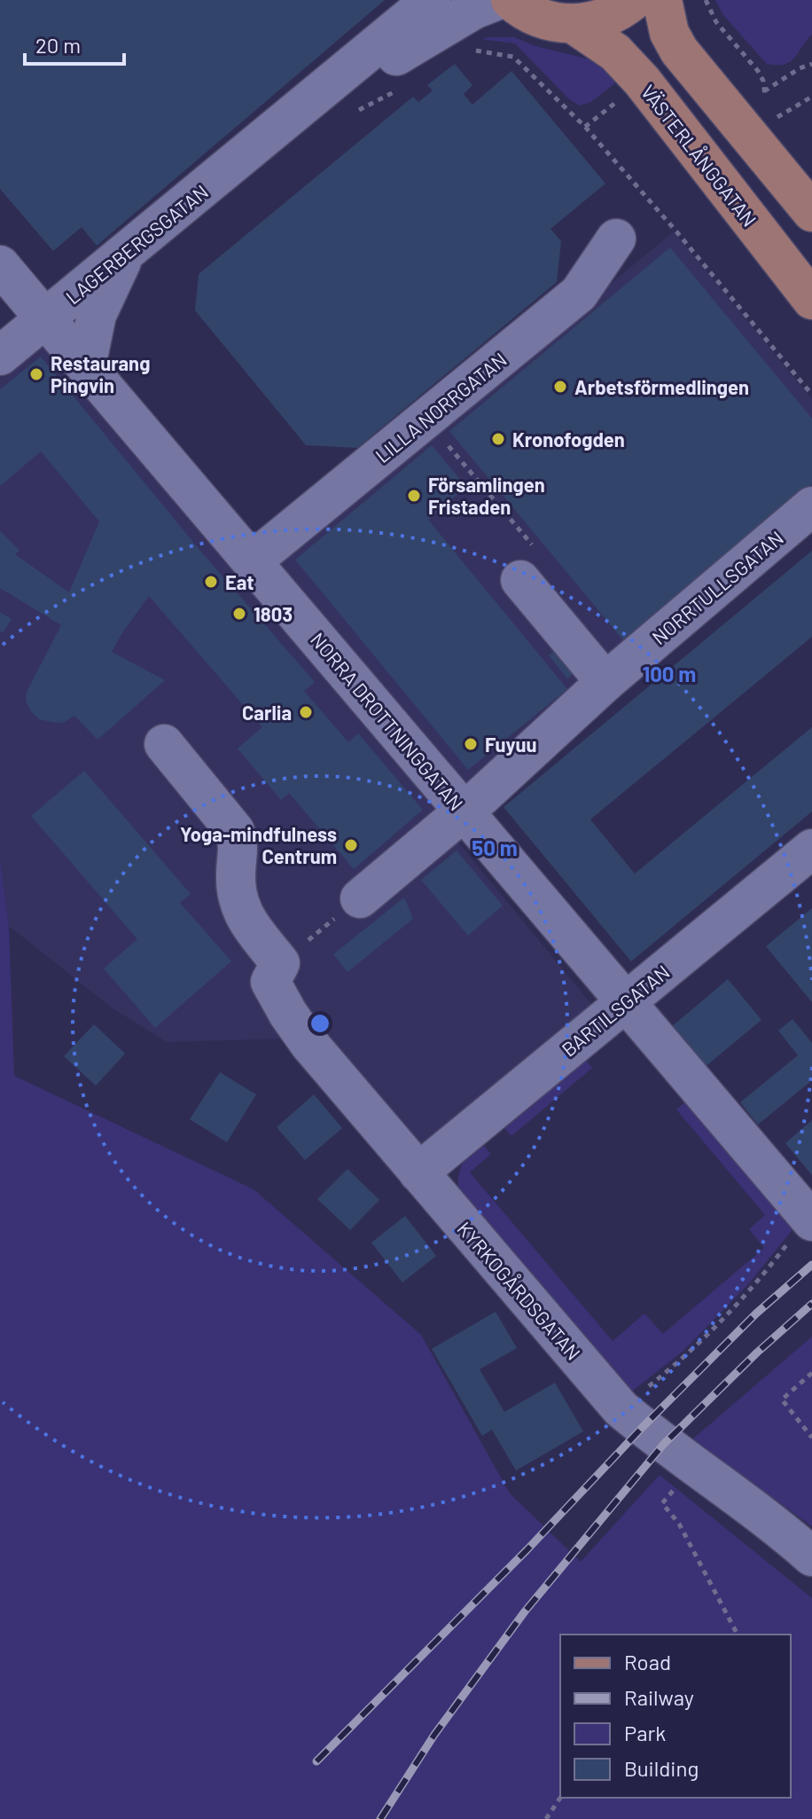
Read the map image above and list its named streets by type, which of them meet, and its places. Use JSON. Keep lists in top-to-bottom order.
{
  "streets": {
    "main road": ["VÄSTERLÅNGGATAN"],
    "street": [
      "LAGERBERGSGATAN",
      "LILLA NORRGATAN",
      "NORRTULLSGATAN",
      "NORRA DROTTNINGGATAN",
      "BARTILSGATAN",
      "KYRKOGÅRDSGATAN"
    ]
  },
  "crossings": [
    ["LAGERBERGSGATAN", "NORRA DROTTNINGGATAN"],
    ["LILLA NORRGATAN", "NORRA DROTTNINGGATAN"],
    ["NORRTULLSGATAN", "NORRA DROTTNINGGATAN"],
    ["NORRA DROTTNINGGATAN", "BARTILSGATAN"],
    ["BARTILSGATAN", "KYRKOGÅRDSGATAN"]
  ],
  "places": [
    "Restaurang Pingvin",
    "Arbetsförmedlingen",
    "Kronofogden",
    "Församlingen Fristaden",
    "Eat",
    "1803",
    "Carlia",
    "Fuyuu",
    "Yoga-mindfulness Centrum"
  ],
  "legend": [
    "Road",
    "Railway",
    "Park",
    "Building"
  ],
  "scale_bar": "20 m",
  "rings": ["100 m", "50 m"]
}
